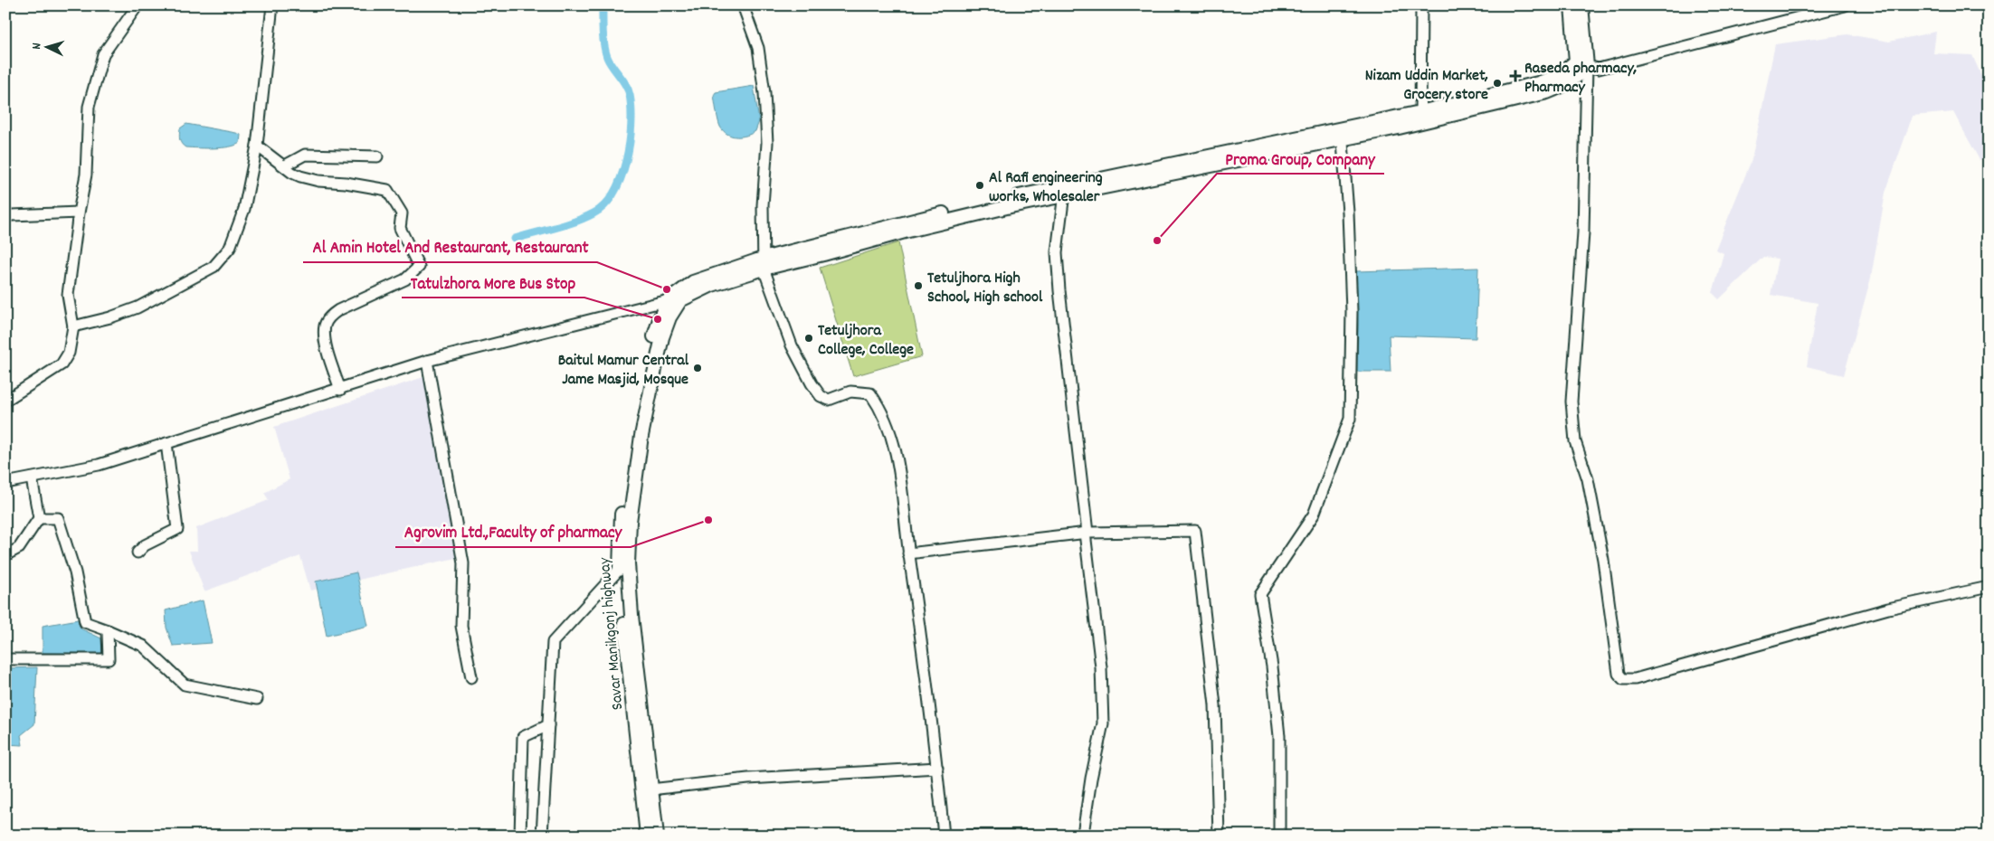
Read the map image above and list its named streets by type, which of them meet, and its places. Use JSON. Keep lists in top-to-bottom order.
{
  "streets": {
    "main road": ["Savar Manikgonj highway"]
  },
  "places": {
    "health": ["Raseda pharmacy, Pharmacy"],
    "other": [
      "Nizam Uddin Market, Grocery store",
      "Al Rafi engineering works, Wholesaler",
      "Proma Group, Company",
      "Tetuljhora High School, High school",
      "Al Amin Hotel And Restaurant, Restaurant",
      "Tatulzhora More Bus Stop",
      "Tetuljhora College, College",
      "Baitul Mamur Central Jame Masjid, Mosque",
      "Agrovim Ltd.,Faculty of pharmacy"
    ]
  },
  "north": "left"
}
